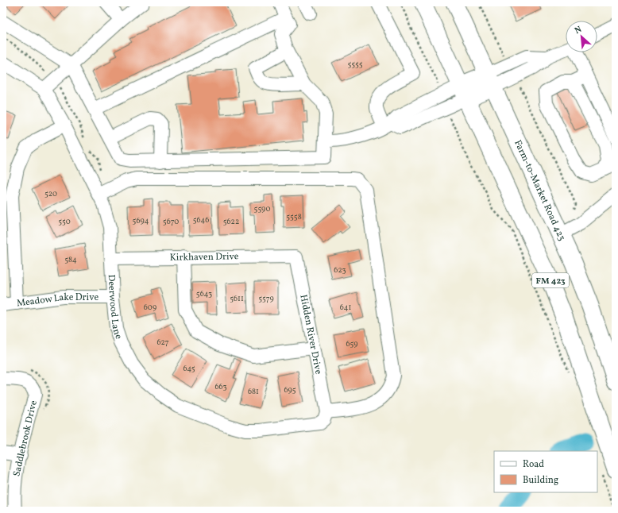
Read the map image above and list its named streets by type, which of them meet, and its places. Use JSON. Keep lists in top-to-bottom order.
{
  "streets": {
    "main road": ["Farm-to-Market Road 423", "FM 423"],
    "street": [
      "Kirkhaven Drive",
      "Meadow Lake Drive",
      "Deerwood Lane",
      "Hidden River Drive",
      "Saddlebrook Drive"
    ]
  },
  "crossings": [
    ["Kirkhaven Drive", "Deerwood Lane"],
    ["Kirkhaven Drive", "Hidden River Drive"],
    ["Meadow Lake Drive", "Deerwood Lane"],
    ["Deerwood Lane", "Hidden River Drive"]
  ],
  "house_numbers": [
    "5555",
    "520",
    "5590",
    "5558",
    "5646",
    "5694",
    "550",
    "5670",
    "5622",
    "584",
    "623",
    "5643",
    "5611",
    "5579",
    "609",
    "641",
    "627",
    "659",
    "645",
    "663",
    "695",
    "681"
  ],
  "legend": ["Road", "Building"],
  "north": "top left"
}
